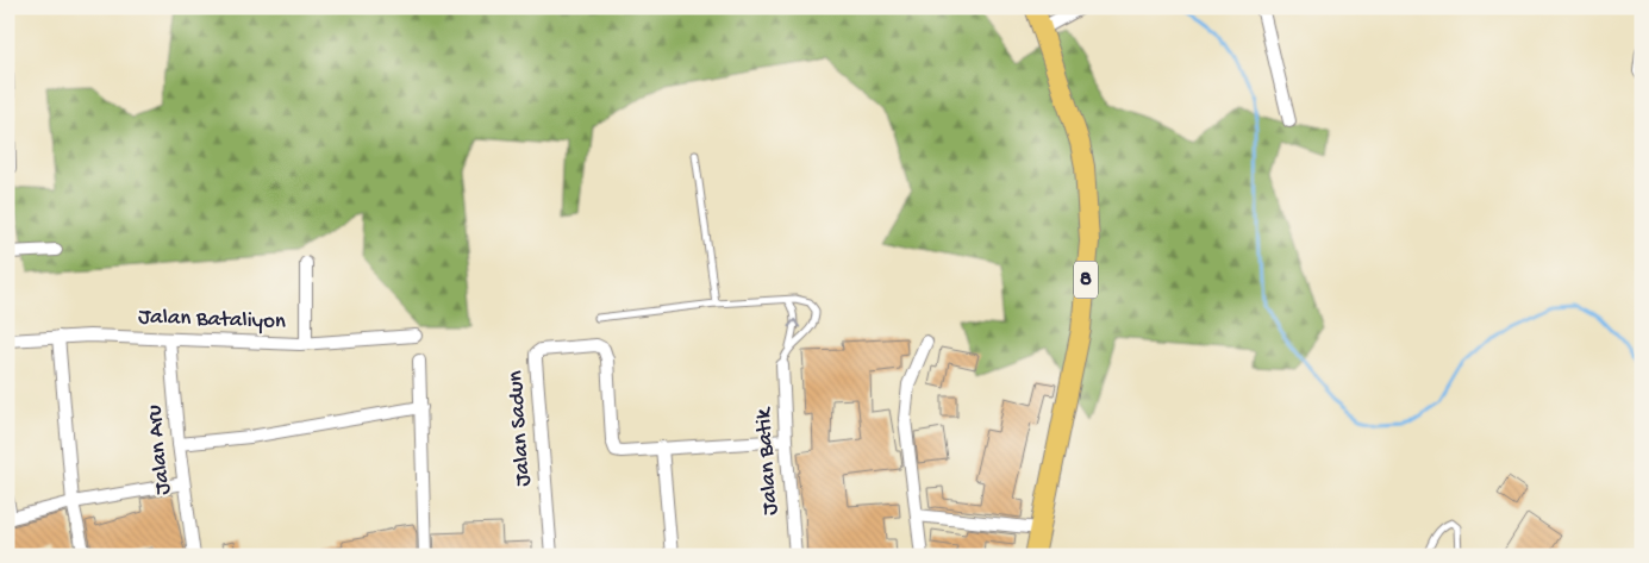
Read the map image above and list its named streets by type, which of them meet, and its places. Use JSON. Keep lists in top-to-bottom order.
{
  "streets": {
    "highway": ["8"],
    "street": [
      "Jalan Bataliyon",
      "Jalan Sadun",
      "Jalan Aru",
      "Jalan Batik"
    ]
  },
  "crossings": [
    ["Jalan Bataliyon", "Jalan Aru"],
    ["Jalan Sadun", "Jalan Batik"]
  ]
}
